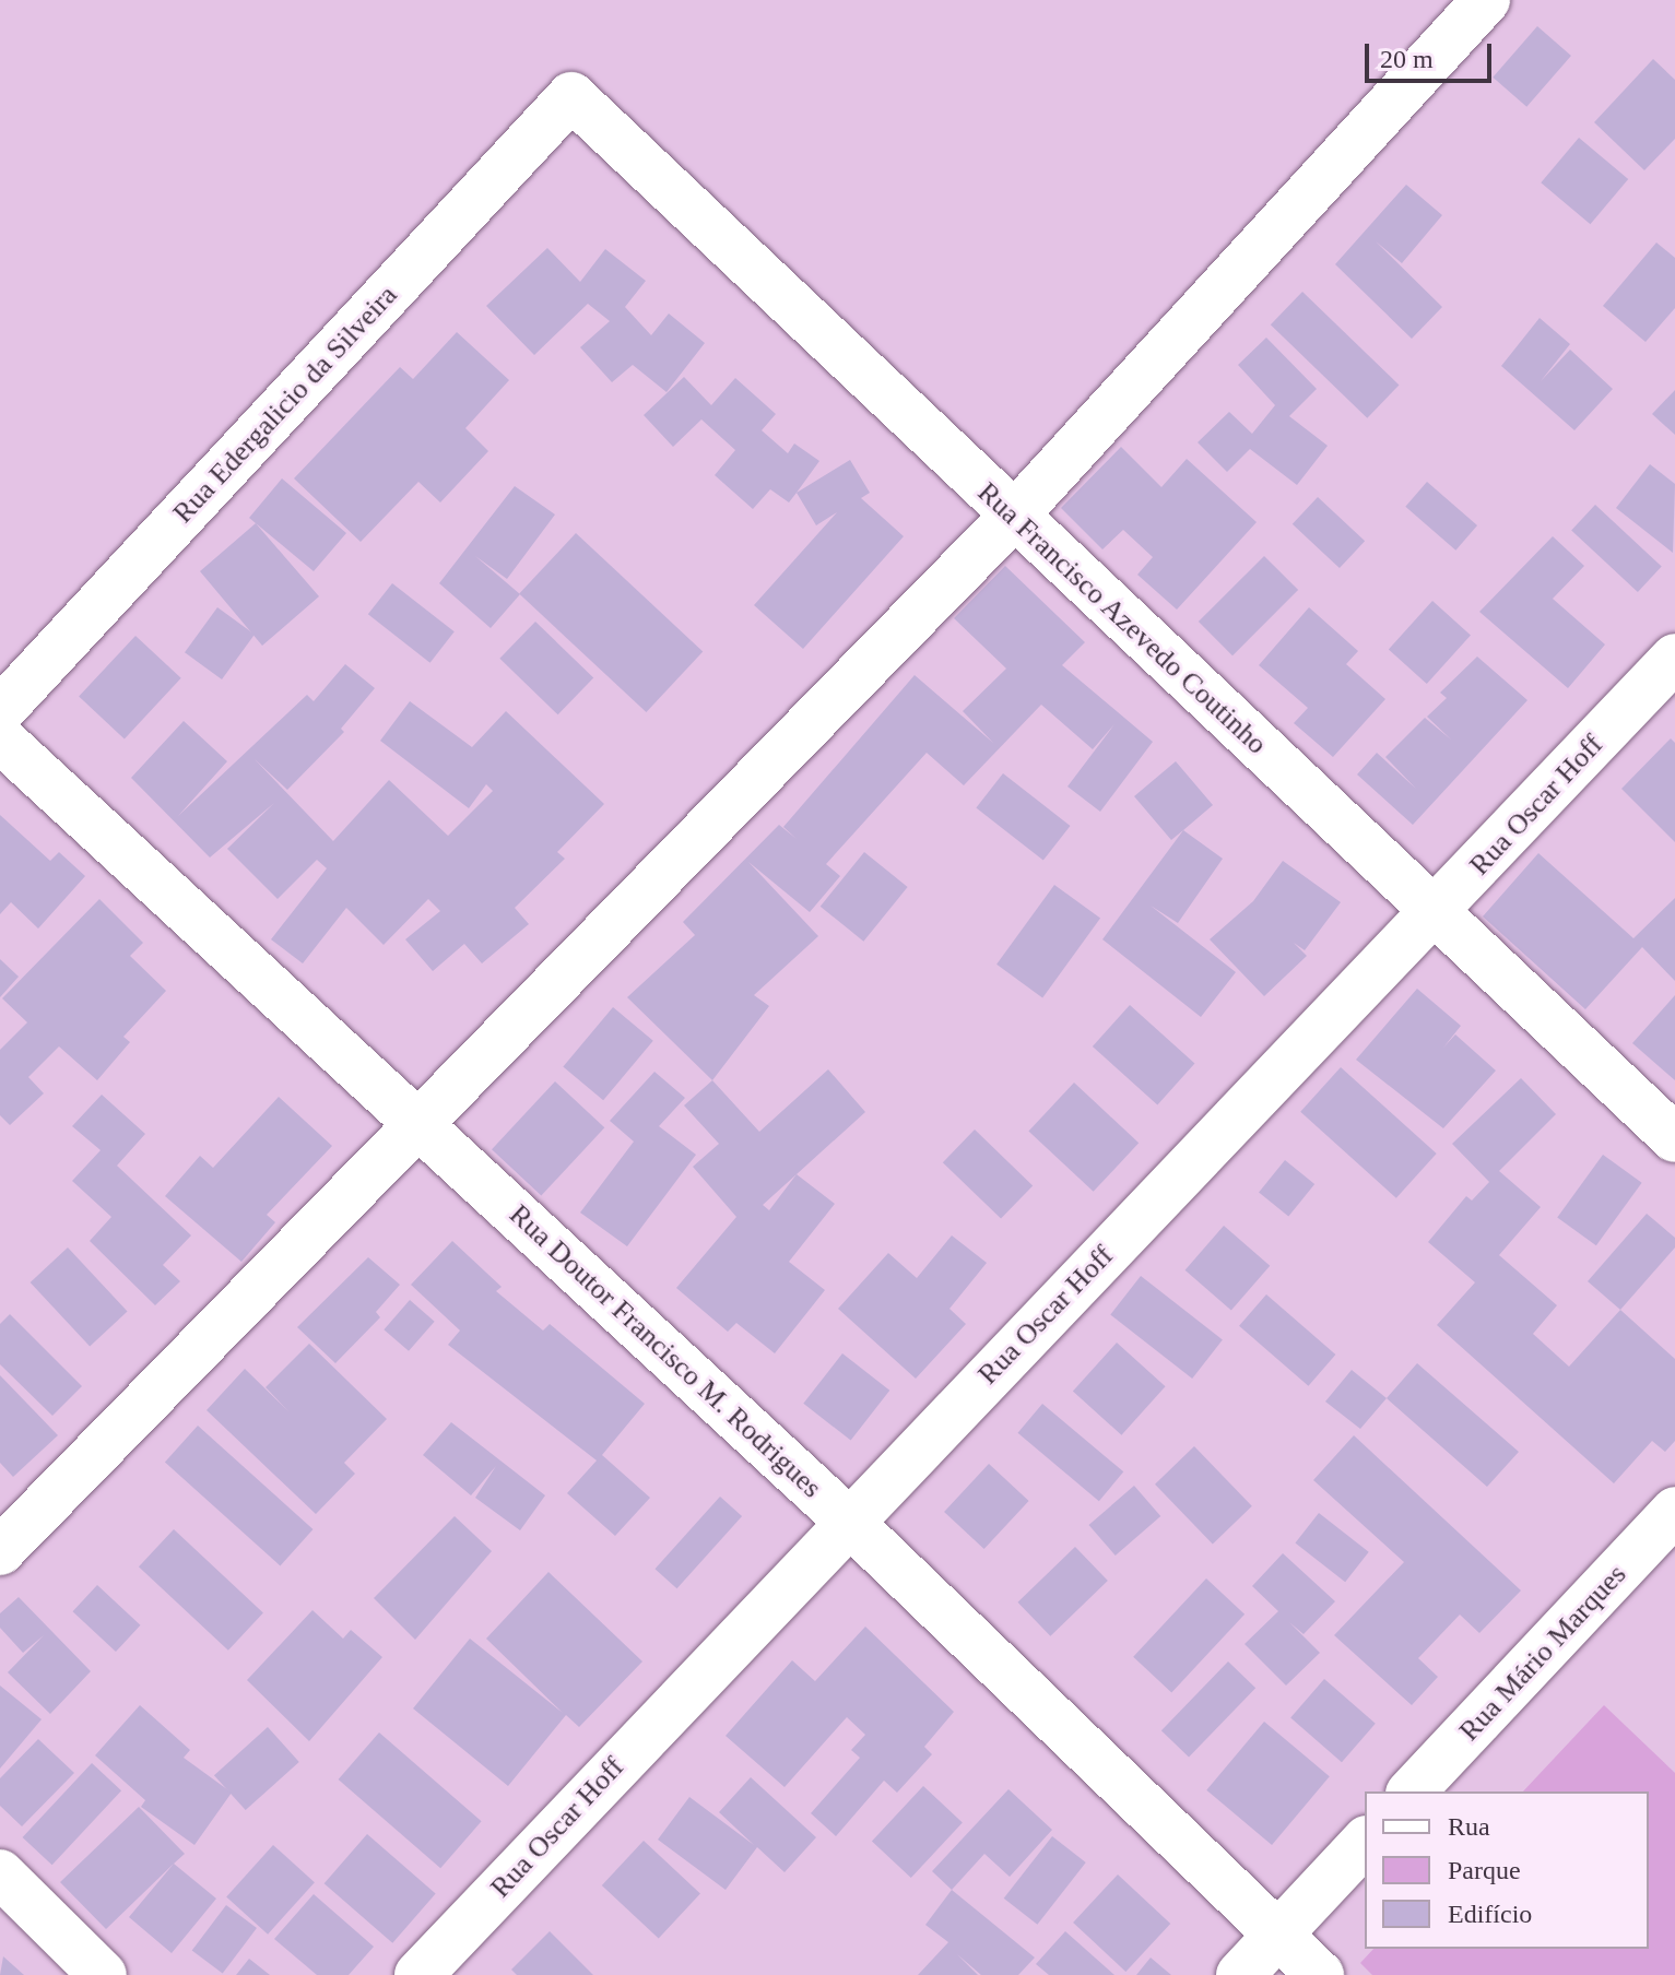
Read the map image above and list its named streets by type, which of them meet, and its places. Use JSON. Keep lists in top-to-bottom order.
{
  "streets": {
    "street": [
      "Rua Edergalicio da Silveira",
      "Rua Francisco Azevedo Coutinho",
      "Rua Oscar Hoff",
      "Rua Doutor Francisco M. Rodrigues",
      "Rua Mário Marques"
    ]
  },
  "crossings": [
    ["Rua Edergalicio da Silveira", "Rua Francisco Azevedo Coutinho"],
    ["Rua Francisco Azevedo Coutinho", "Rua Oscar Hoff"],
    ["Rua Oscar Hoff", "Rua Doutor Francisco M. Rodrigues"]
  ],
  "legend": ["Rua", "Parque", "Edifício"],
  "scale_bar": "20 m"
}
